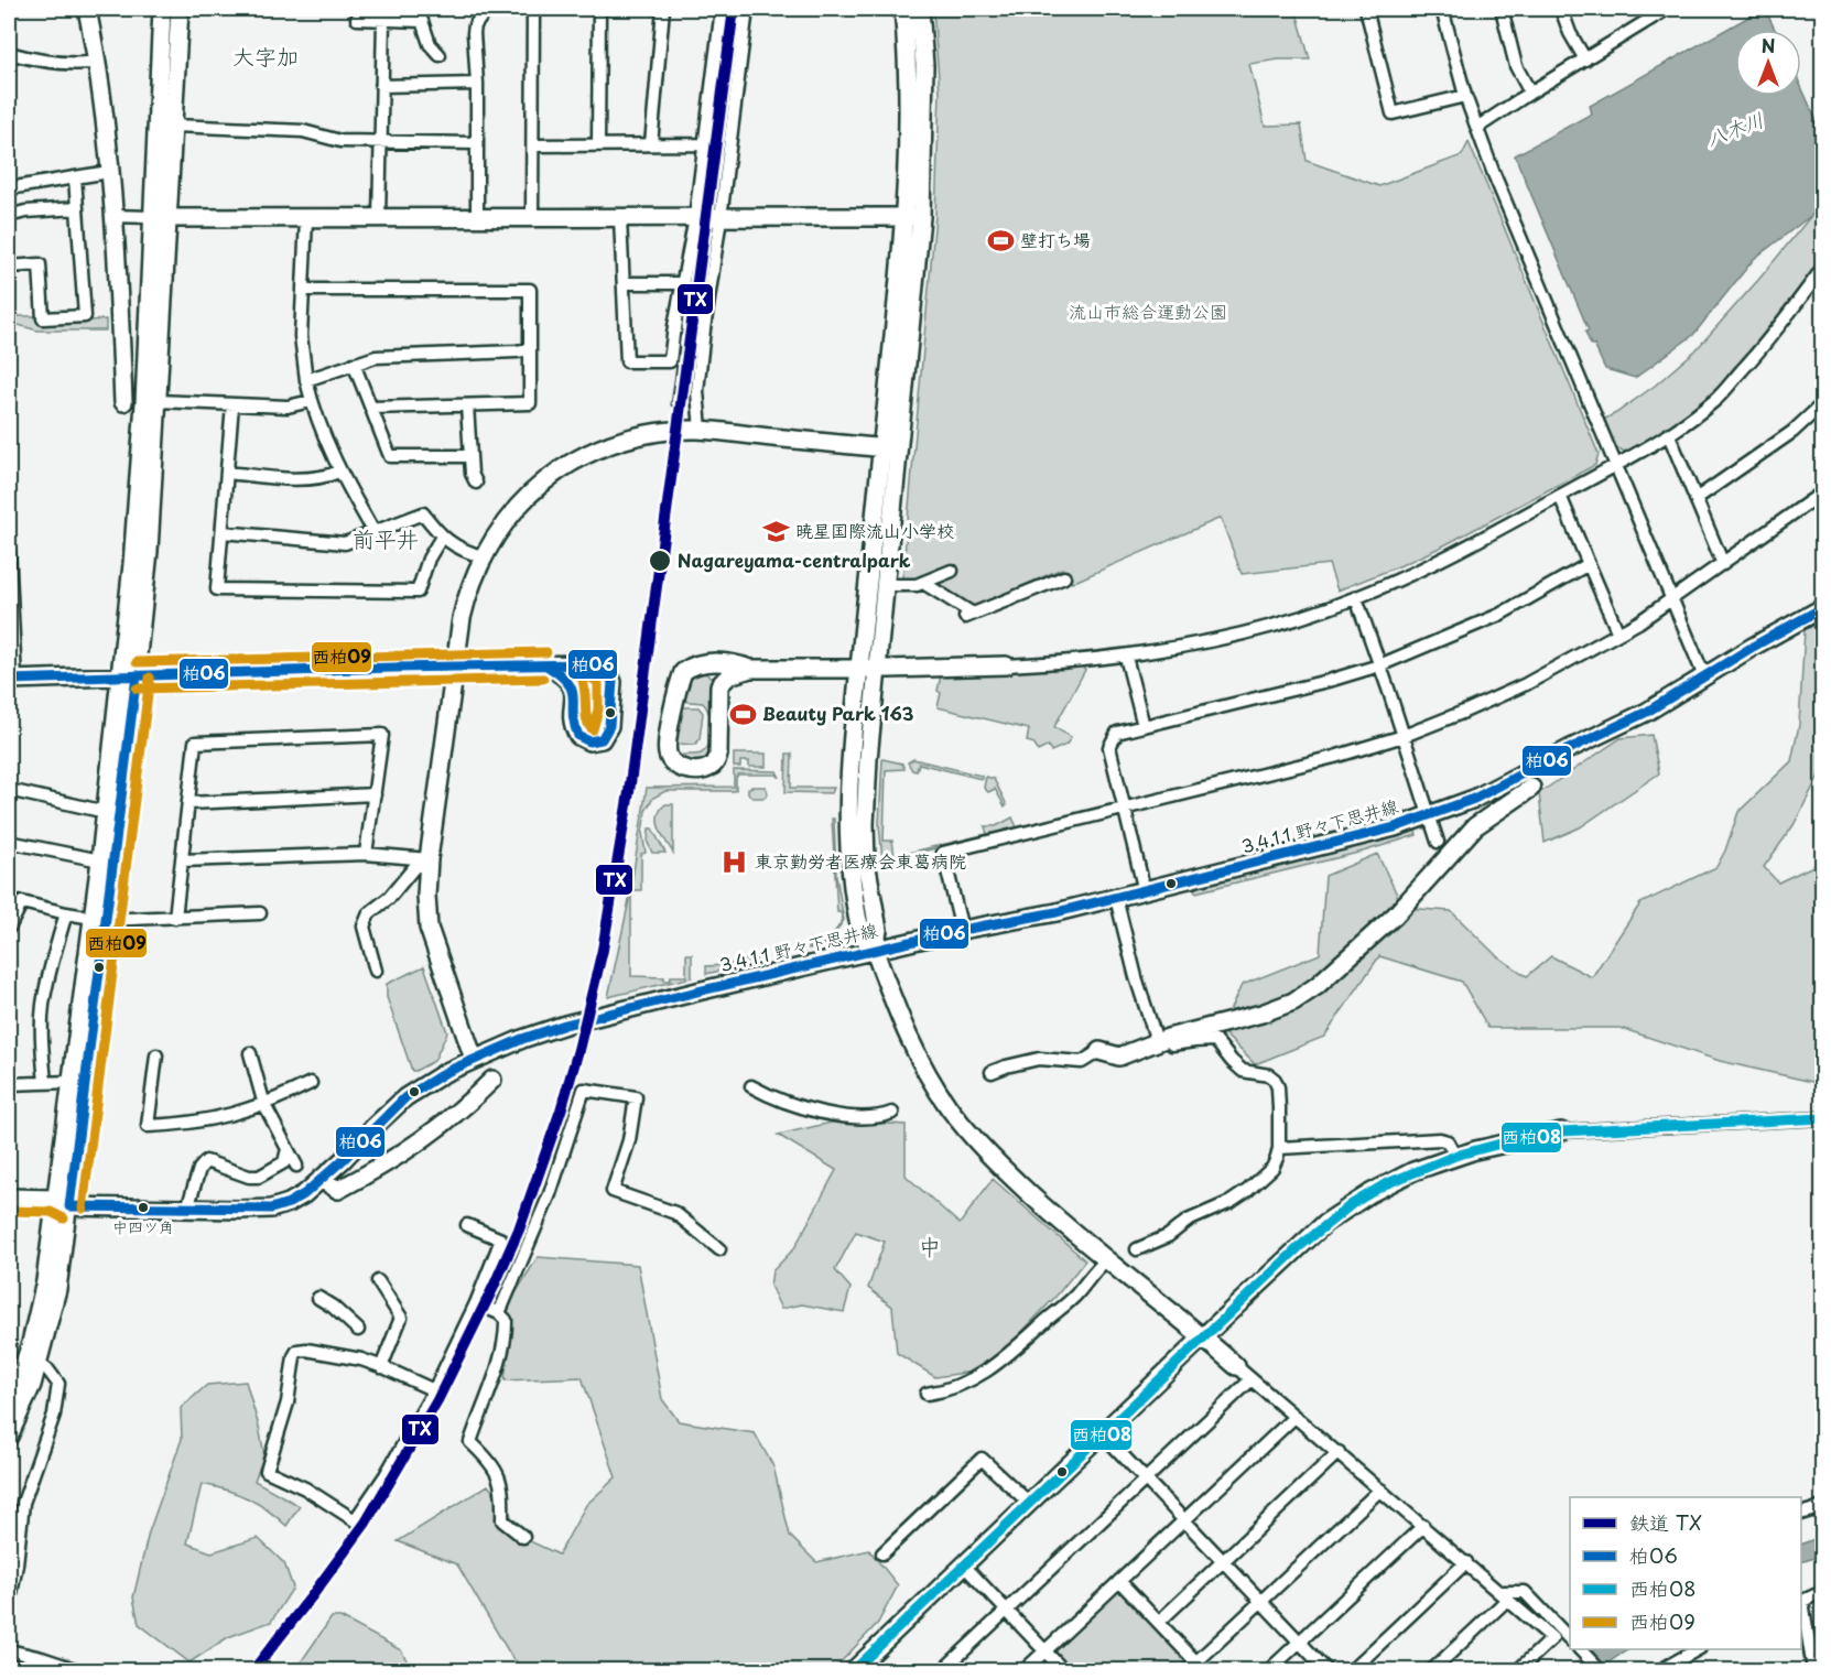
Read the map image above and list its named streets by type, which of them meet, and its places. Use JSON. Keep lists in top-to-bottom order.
{
  "streets": {
    "street": ["3.4.1.1 野々下思井線"]
  },
  "districts": ["大字加", "前平井", "中"],
  "water": ["八木川"],
  "parks": ["流山市総合運動公園"],
  "places": {
    "sports": ["壁打ち場", "Beauty Park 163"],
    "school or university": ["暁星国際流山小学校"],
    "other": ["Nagareyama-centralpark", "中四ツ角"],
    "hospital": ["東京勤労者医療会東葛病院"]
  },
  "lines": [
    "rail line TX",
    "transit line 柏06",
    "transit line 西柏09",
    "transit line 西柏08"
  ],
  "legend": [
    "鉄道 TX",
    "柏06",
    "西柏08",
    "西柏09"
  ],
  "north": "top"
}
